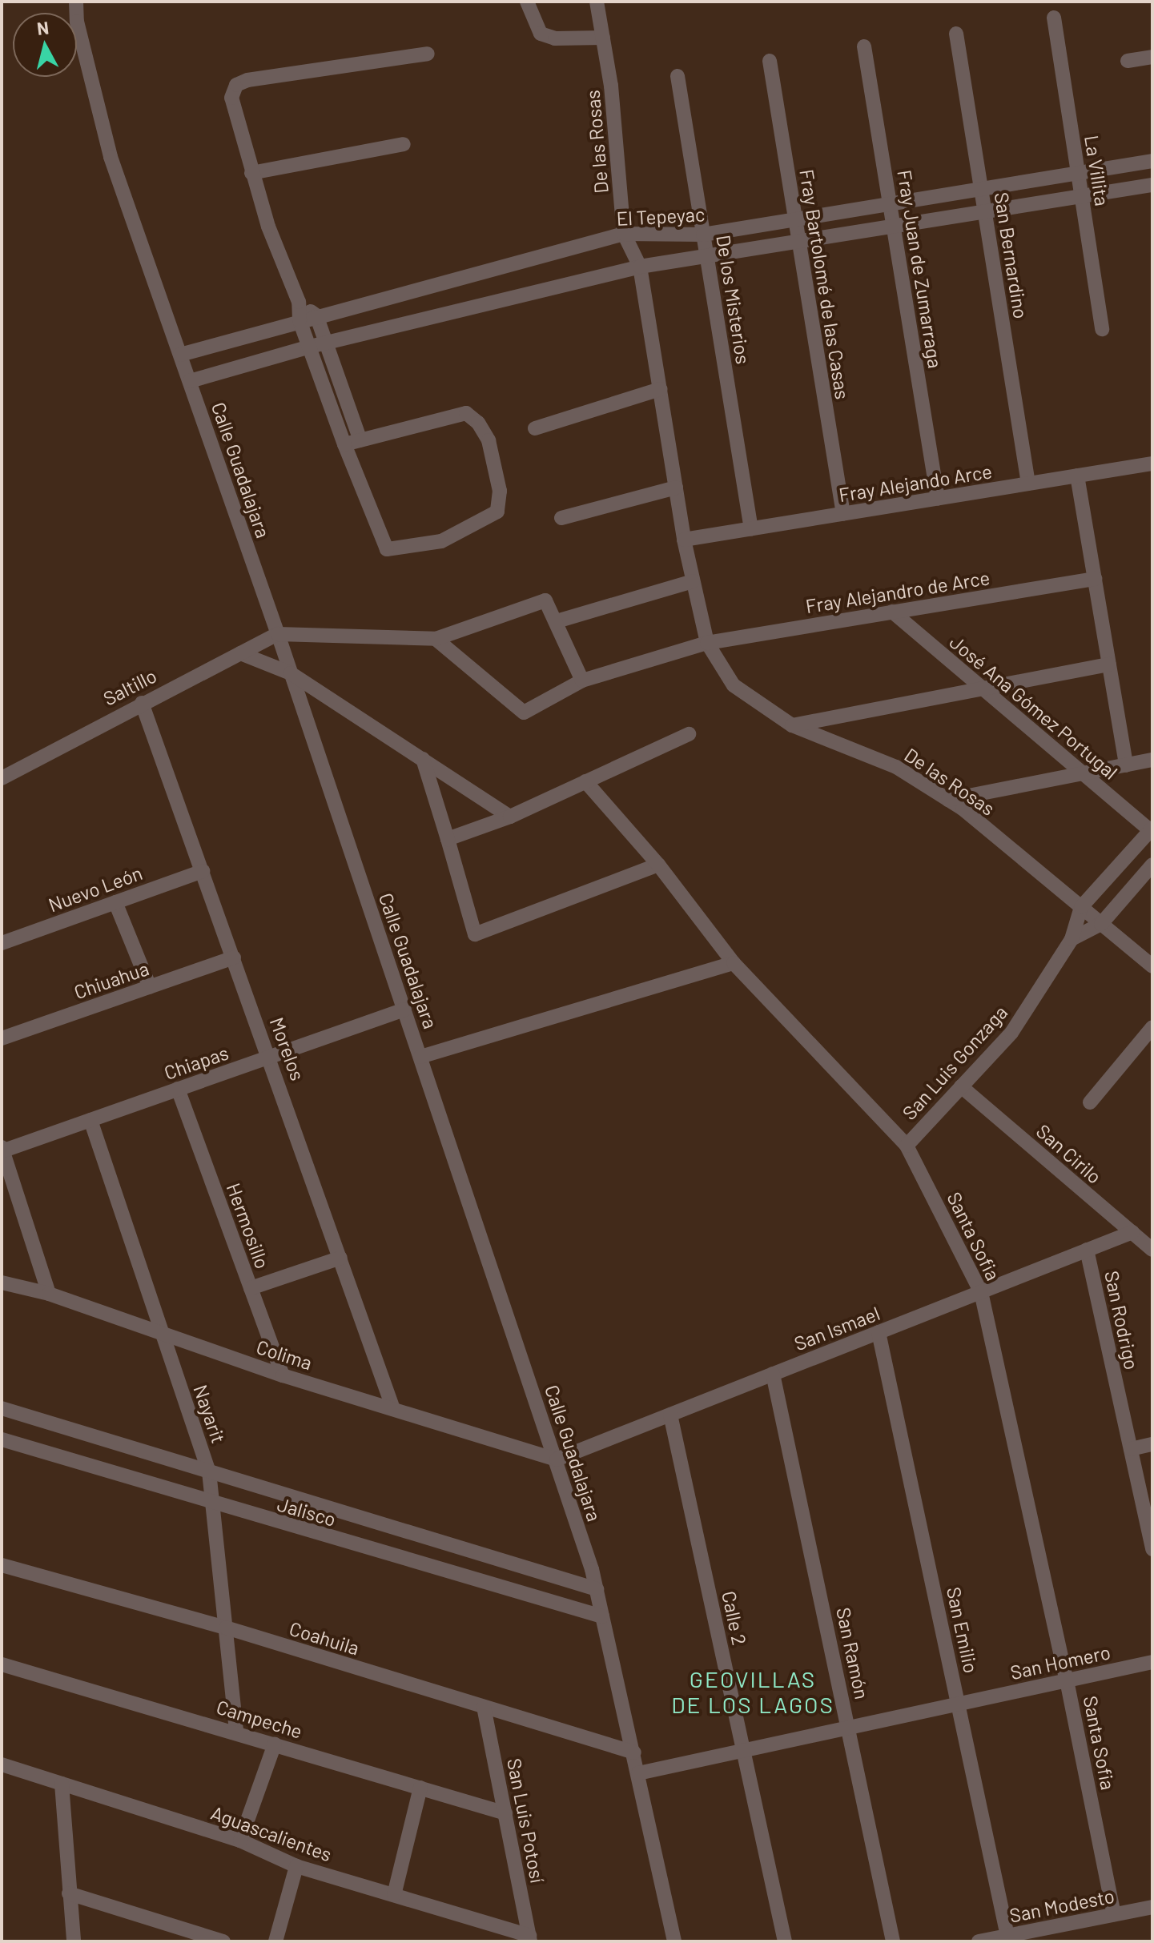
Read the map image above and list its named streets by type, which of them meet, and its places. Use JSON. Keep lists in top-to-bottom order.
{
  "streets": {
    "street": [
      "De las Rosas",
      "La Villita",
      "El Tepeyac",
      "San Bernardino",
      "Fray Juan de Zumarraga",
      "Fray Bartolomé de las Casas",
      "De los Misterios",
      "Calle Guadalajara",
      "Fray Alejando Arce",
      "Fray Alejandro de Arce",
      "Saltillo",
      "José Ana Gómez Portugal",
      "Nuevo León",
      "Chiuahua",
      "Morelos",
      "Chiapas",
      "San Luis Gonzaga",
      "San Cirilo",
      "Hermosillo",
      "Santa Sofia",
      "San Rodrigo",
      "San Ismael",
      "Colima",
      "Nayarit",
      "Jalisco",
      "Calle 2",
      "San Emilio",
      "Coahuila",
      "San Ramón",
      "San Homero",
      "Campeche",
      "San Luis Potosí",
      "Aguascalientes",
      "San Modesto"
    ]
  },
  "crossings": [
    ["De las Rosas", "El Tepeyac"],
    ["De las Rosas", "Fray Alejando Arce"],
    ["De las Rosas", "Fray Alejandro de Arce"],
    ["De las Rosas", "San Luis Gonzaga"],
    ["La Villita", "El Tepeyac"],
    ["El Tepeyac", "San Bernardino"],
    ["El Tepeyac", "Fray Juan de Zumarraga"],
    ["El Tepeyac", "Fray Bartolomé de las Casas"],
    ["El Tepeyac", "De los Misterios"],
    ["El Tepeyac", "Calle Guadalajara"],
    ["San Bernardino", "Fray Alejando Arce"],
    ["Fray Juan de Zumarraga", "Fray Alejando Arce"],
    ["Fray Bartolomé de las Casas", "Fray Alejando Arce"],
    ["De los Misterios", "Fray Alejando Arce"],
    ["Calle Guadalajara", "Saltillo"],
    ["Calle Guadalajara", "Chiapas"],
    ["Calle Guadalajara", "San Ismael"],
    ["Calle Guadalajara", "Colima"],
    ["Calle Guadalajara", "Jalisco"],
    ["Calle Guadalajara", "Coahuila"],
    ["Calle Guadalajara", "San Homero"],
    ["Fray Alejandro de Arce", "José Ana Gómez Portugal"],
    ["Saltillo", "Morelos"],
    ["José Ana Gómez Portugal", "San Luis Gonzaga"],
    ["Nuevo León", "Morelos"],
    ["Chiuahua", "Morelos"],
    ["Morelos", "Chiapas"],
    ["Morelos", "Colima"],
    ["Chiapas", "Hermosillo"],
    ["Chiapas", "Nayarit"],
    ["San Luis Gonzaga", "San Cirilo"],
    ["San Luis Gonzaga", "Santa Sofia"],
    ["San Cirilo", "San Ismael"],
    ["Hermosillo", "Colima"],
    ["Santa Sofia", "San Ismael"],
    ["Santa Sofia", "San Homero"],
    ["Santa Sofia", "San Modesto"],
    ["San Rodrigo", "San Ismael"],
    ["San Ismael", "Colima"],
    ["San Ismael", "Calle 2"],
    ["San Ismael", "San Emilio"],
    ["San Ismael", "San Ramón"],
    ["Colima", "Nayarit"],
    ["Nayarit", "Jalisco"],
    ["Nayarit", "Coahuila"],
    ["Nayarit", "Campeche"],
    ["Calle 2", "San Homero"],
    ["San Emilio", "San Homero"],
    ["San Emilio", "San Modesto"],
    ["Coahuila", "San Luis Potosí"],
    ["San Ramón", "San Homero"],
    ["Campeche", "San Luis Potosí"],
    ["San Luis Potosí", "Aguascalientes"]
  ],
  "districts": ["GEOVILLAS DE LOS LAGOS"],
  "north": "top"
}
